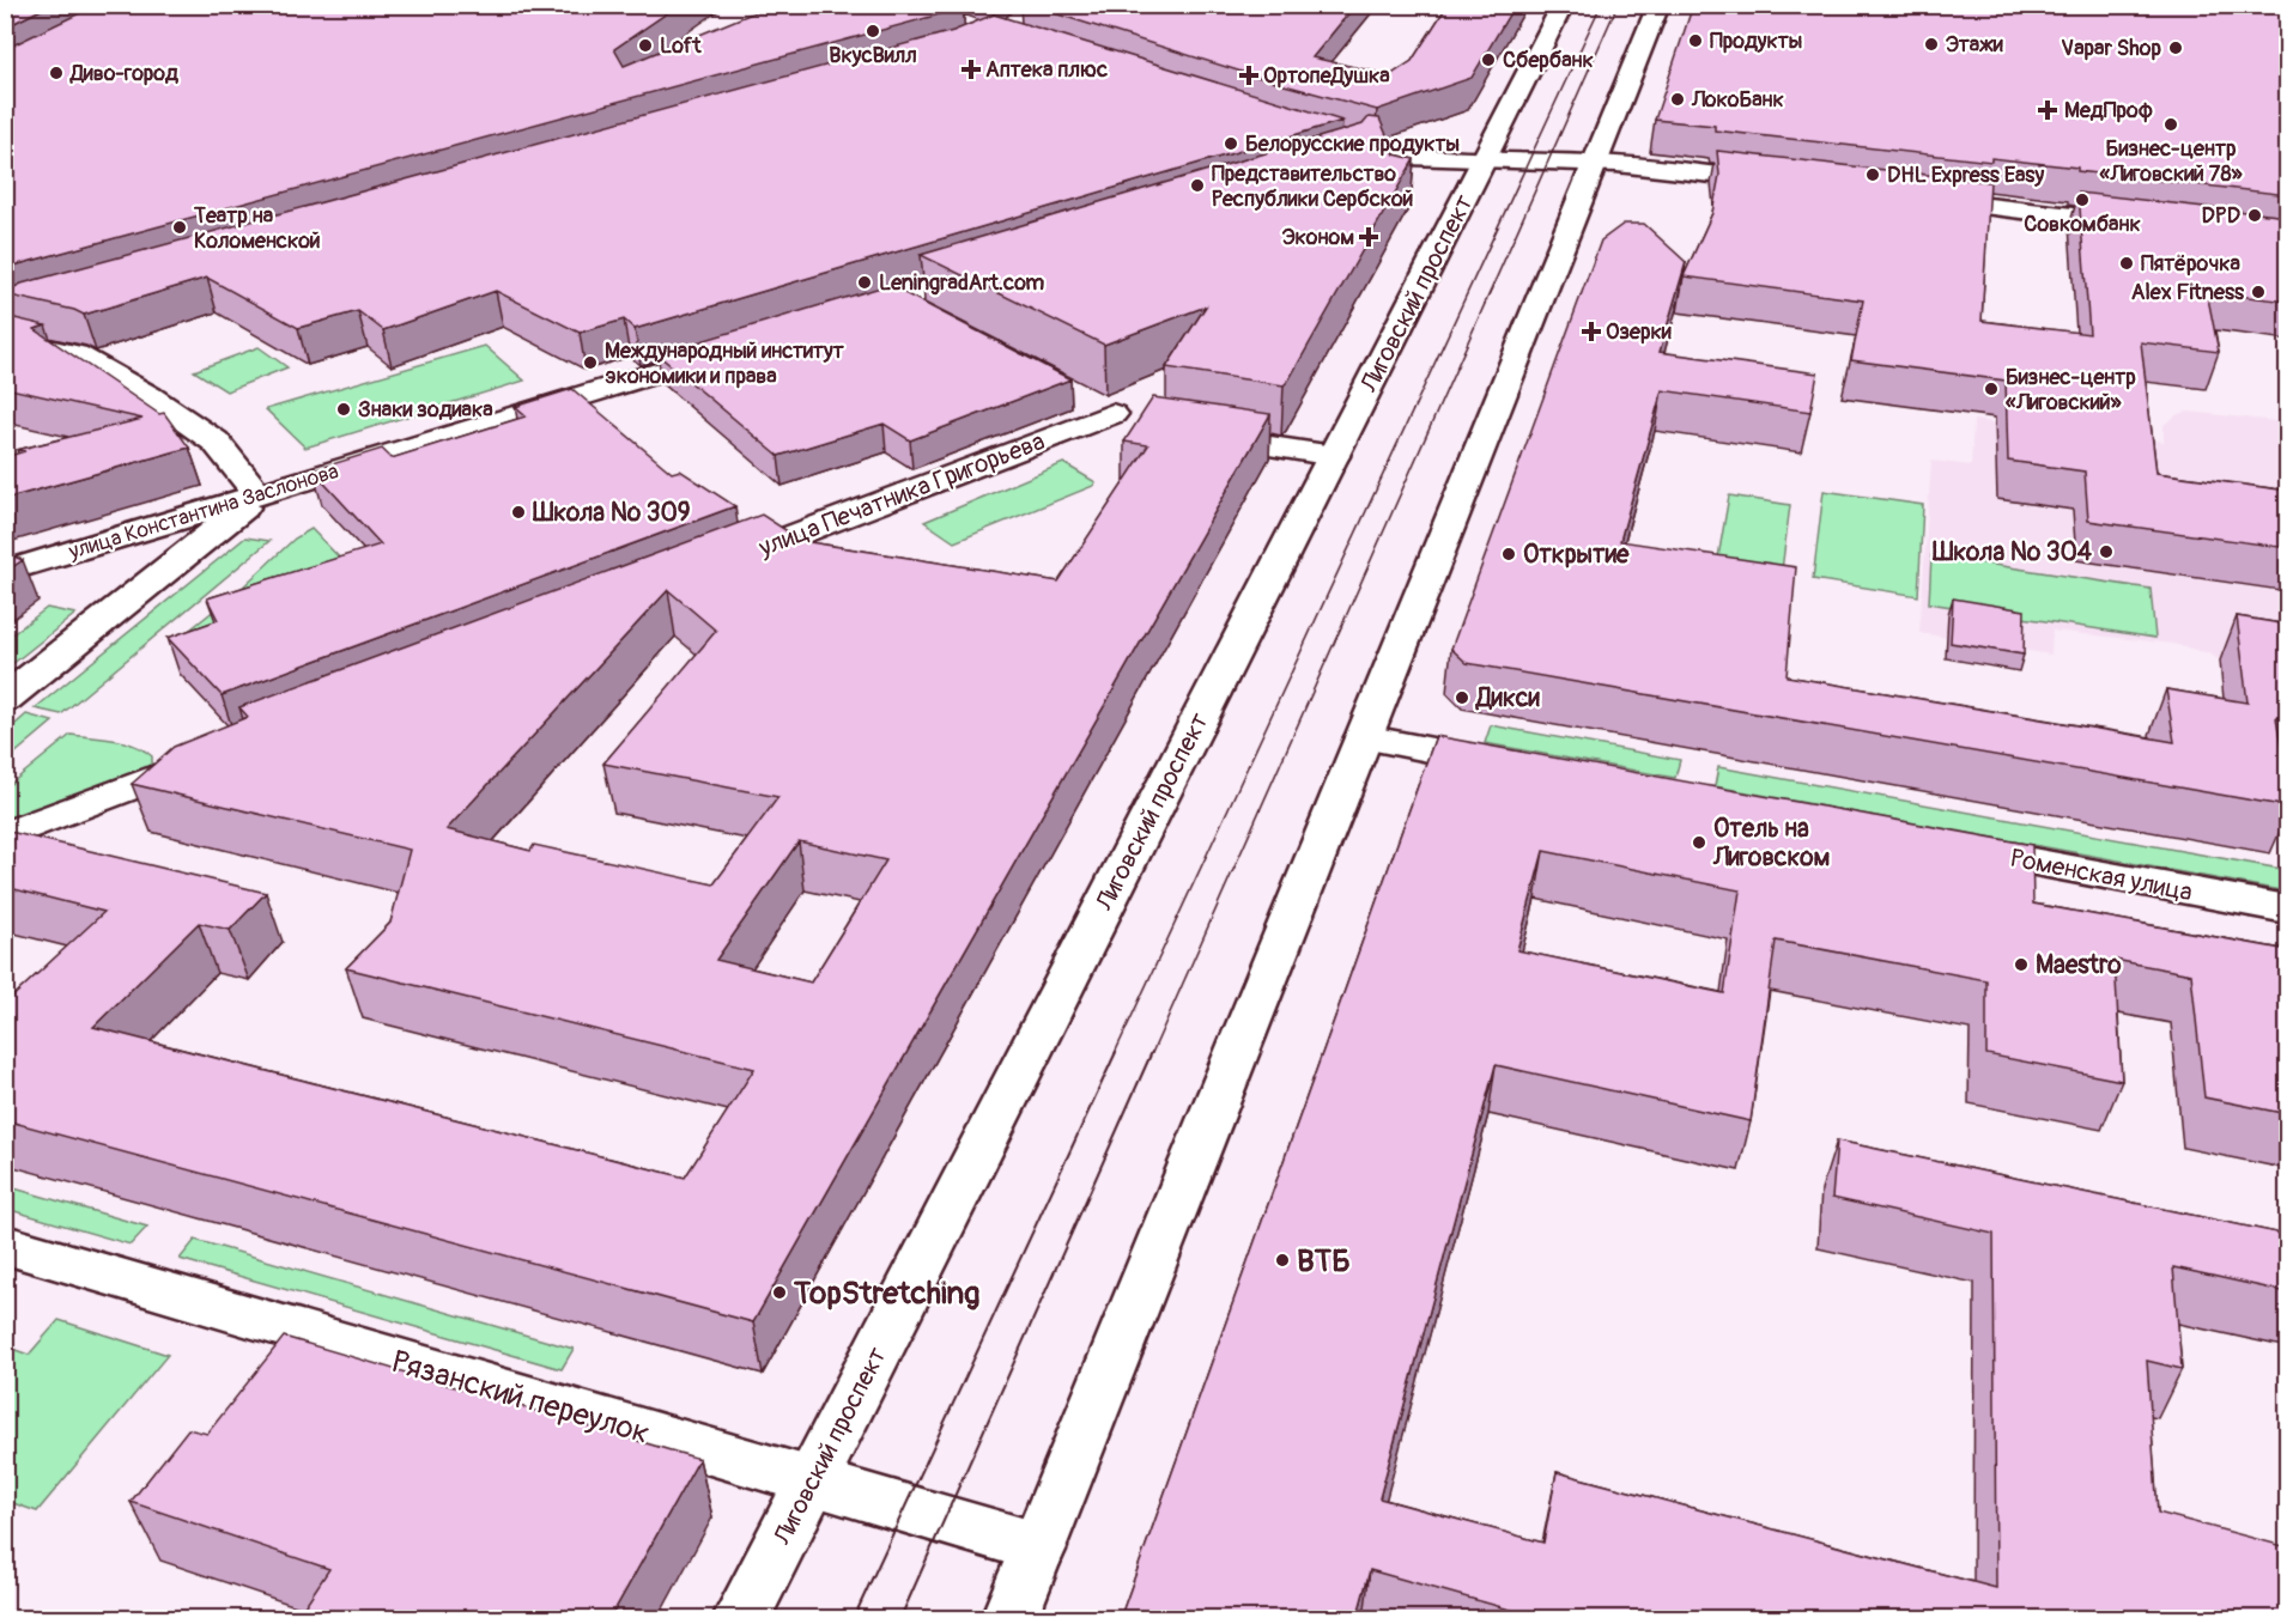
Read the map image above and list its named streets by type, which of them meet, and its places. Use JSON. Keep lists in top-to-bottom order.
{
  "streets": {
    "main road": [
      "Лиговский проспект",
      "улица Печатника Григорьева",
      "улица Константина Заслонова",
      "Роменская улица",
      "Рязанский переулок"
    ]
  },
  "crossings": [
    ["Лиговский проспект", "Рязанский переулок"]
  ],
  "places": {
    "other": [
      "ВкусВилл",
      "Продукты",
      "Этажи",
      "Loft",
      "Vapar Shop",
      "Сбербанк",
      "Диво-город",
      "ЛокоБанк",
      "Бизнес-центр «Лиговский 78»",
      "Белорусские продукты",
      "DHL Express Easy",
      "Представительство Республики Сербской",
      "Совкомбанк",
      "DPD",
      "Театр на Коломенской",
      "Пятёрочка",
      "LeningradArt.com",
      "Alex Fitness",
      "Международный институт экономики и права",
      "Бизнес-центр «Лиговский»",
      "Знаки зодиака",
      "Школа № 309",
      "Школа № 304",
      "Открытие",
      "Дикси",
      "Отель на Лиговском",
      "Maestro",
      "ВТБ",
      "TopStretching"
    ],
    "health": [
      "Аптека плюс",
      "ОртопеДушка",
      "МедПроф",
      "Эконом",
      "Озерки"
    ]
  }
}
